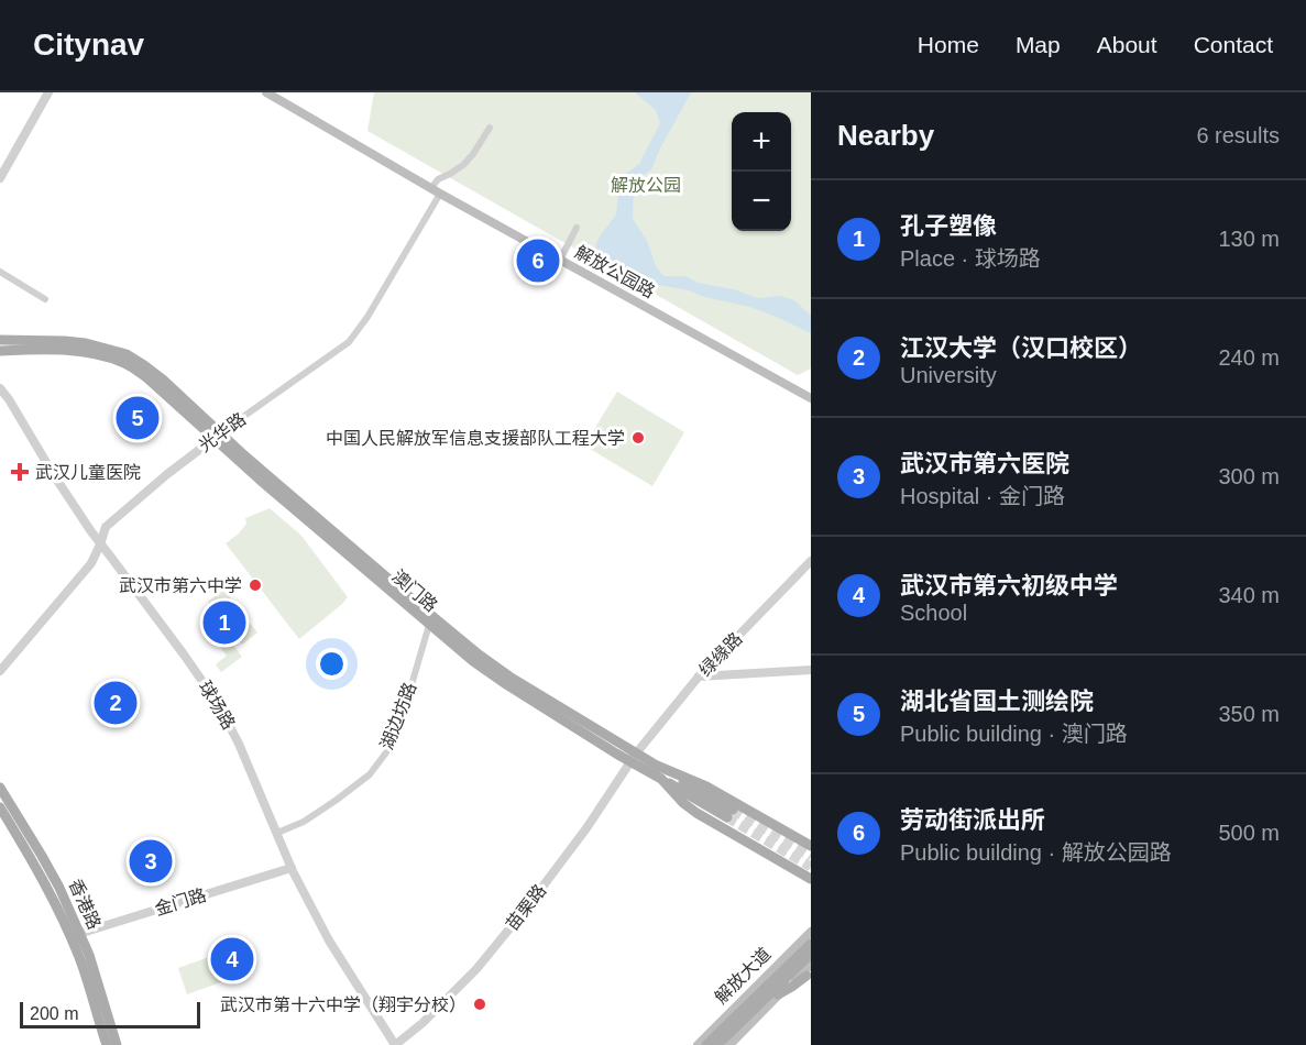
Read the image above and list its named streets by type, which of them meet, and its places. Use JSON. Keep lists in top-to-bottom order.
{
  "streets": {
    "main road": [
      "解放公园路",
      "澳门路",
      "香港路",
      "解放大道"
    ],
    "street": [
      "光华路",
      "绿缘路",
      "球场路",
      "湖边坊路",
      "金门路",
      "苗栗路"
    ]
  },
  "crossings": [
    ["解放公园路", "光华路"],
    ["光华路", "澳门路"],
    ["光华路", "球场路"],
    ["澳门路", "绿缘路"],
    ["澳门路", "湖边坊路"],
    ["澳门路", "苗栗路"],
    ["绿缘路", "苗栗路"],
    ["球场路", "湖边坊路"],
    ["球场路", "金门路"],
    ["球场路", "苗栗路"],
    ["金门路", "香港路"]
  ],
  "parks": ["解放公园"],
  "places": {
    "other": ["中国人民解放军信息支援部队工程大学", "武汉市第六中学", "武汉市第十六中学（翔宇分校）"],
    "health": ["武汉儿童医院"]
  },
  "scale_bar": "200 m",
  "page": {
    "header": "Citynav",
    "nav": [
      "Home",
      "Map",
      "About",
      "Contact"
    ],
    "heading": ["Nearby", "6 results"],
    "map_buttons": ["+", "−"],
    "list": [
      {
        "mark": "1",
        "name": "孔子塑像",
        "note": "Place · 球场路",
        "value": "130 m"
      },
      {
        "mark": "2",
        "name": "江汉大学（汉口校区）",
        "note": "University",
        "value": "240 m"
      },
      {
        "mark": "3",
        "name": "武汉市第六医院",
        "note": "Hospital · 金门路",
        "value": "300 m"
      },
      {
        "mark": "4",
        "name": "武汉市第六初级中学",
        "note": "School",
        "value": "340 m"
      },
      {
        "mark": "5",
        "name": "湖北省国土测绘院",
        "note": "Public building · 澳门路",
        "value": "350 m"
      },
      {
        "mark": "6",
        "name": "劳动街派出所",
        "note": "Public building · 解放公园路",
        "value": "500 m"
      }
    ],
    "pins": [
      "6",
      "5",
      "1",
      "2",
      "3",
      "4"
    ],
    "scale": "200 m"
  }
}
